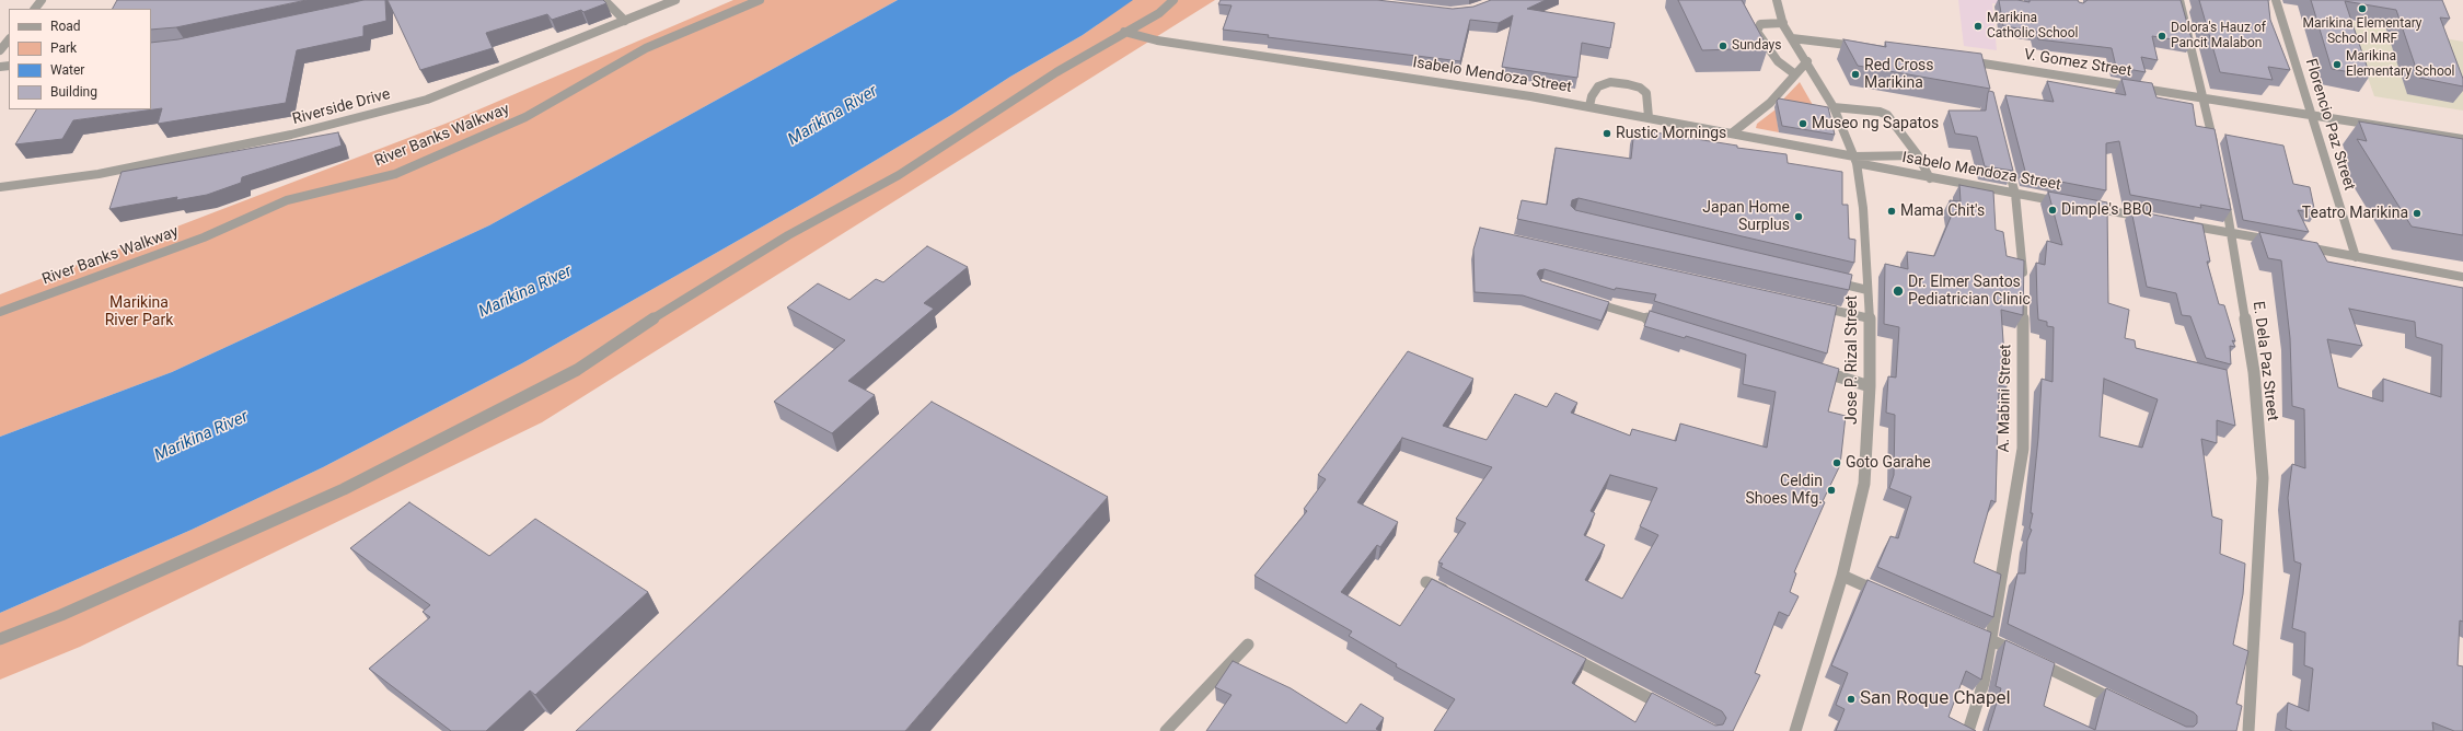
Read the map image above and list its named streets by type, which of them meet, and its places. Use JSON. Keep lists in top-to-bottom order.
{
  "streets": {
    "street": [
      "V. Gomez Street",
      "Isabelo Mendoza Street",
      "Riverside Drive",
      "Florencio Paz Street",
      "River Banks Walkway",
      "Jose P. Rizal Street",
      "E. Dela Paz Street",
      "A. Mabini Street"
    ]
  },
  "crossings": [
    ["V. Gomez Street", "Florencio Paz Street"],
    ["Isabelo Mendoza Street", "Jose P. Rizal Street"],
    ["Isabelo Mendoza Street", "A. Mabini Street"]
  ],
  "water": ["Marikina River"],
  "parks": ["Marikina River Park"],
  "places": [
    "Marikina Elementary School MRF",
    "Marikina Catholic School",
    "Dolora's Hauz of Pancit Malabon",
    "Sundays",
    "Marikina Elementary School",
    "Red Cross Marikina",
    "Museo ng Sapatos",
    "Rustic Mornings",
    "Dimple's BBQ",
    "Mama Chit's",
    "Teatro Marikina",
    "Japan Home Surplus",
    "Dr. Elmer Santos Pediatrician Clinic",
    "Goto Garahe",
    "Celdin Shoes Mfg.",
    "San Roque Chapel"
  ],
  "legend": [
    "Road",
    "Park",
    "Water",
    "Building"
  ]
}
